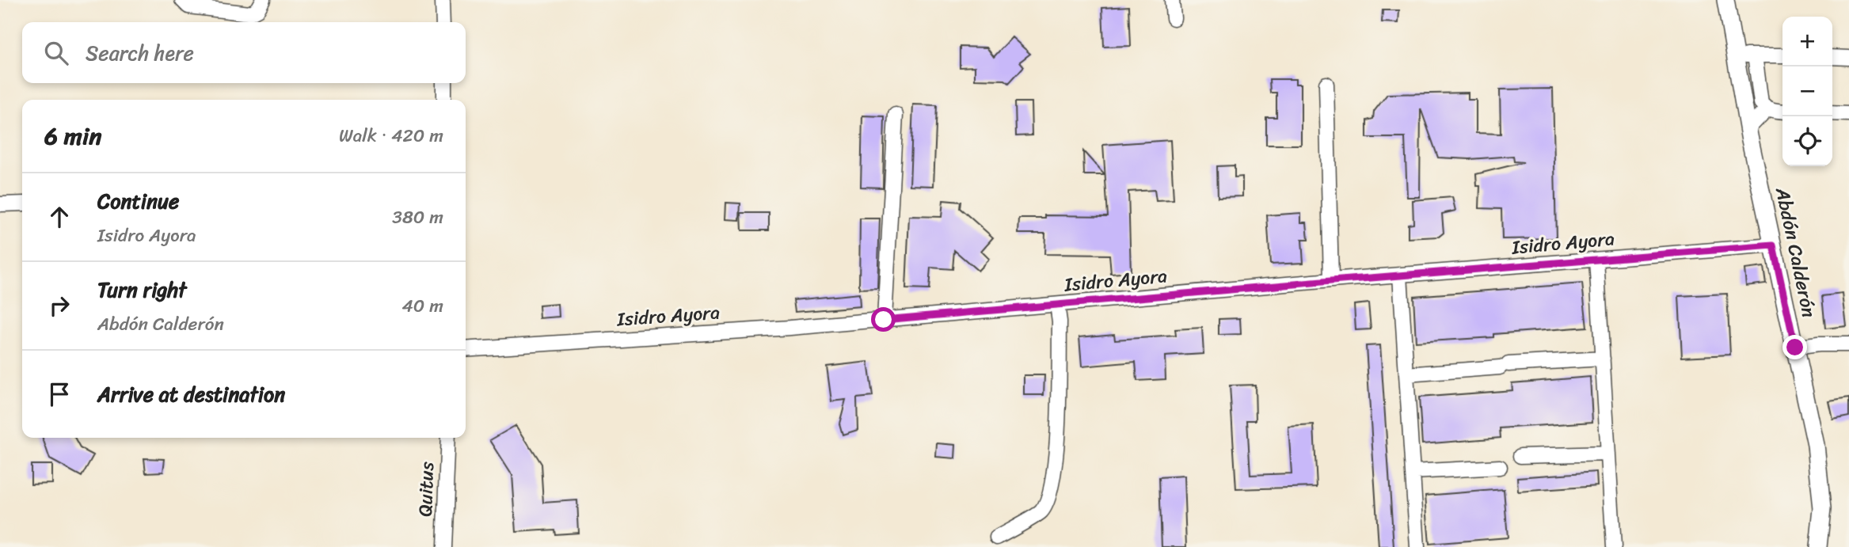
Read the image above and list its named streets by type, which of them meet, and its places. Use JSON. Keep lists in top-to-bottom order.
{
  "streets": {
    "street": ["Isidro Ayora", "Abdón Calderón", "Quitus"]
  },
  "crossings": [
    ["Isidro Ayora", "Abdón Calderón"]
  ],
  "page": {
    "map_buttons": ["+", "−"],
    "search": "Search here",
    "heading": ["6 min", "Walk · 420 m"],
    "list": [
      ["Continue", "Isidro Ayora", "380 m"],
      ["Turn right", "Abdón Calderón", "40 m"],
      "Arrive at destination"
    ]
  }
}
